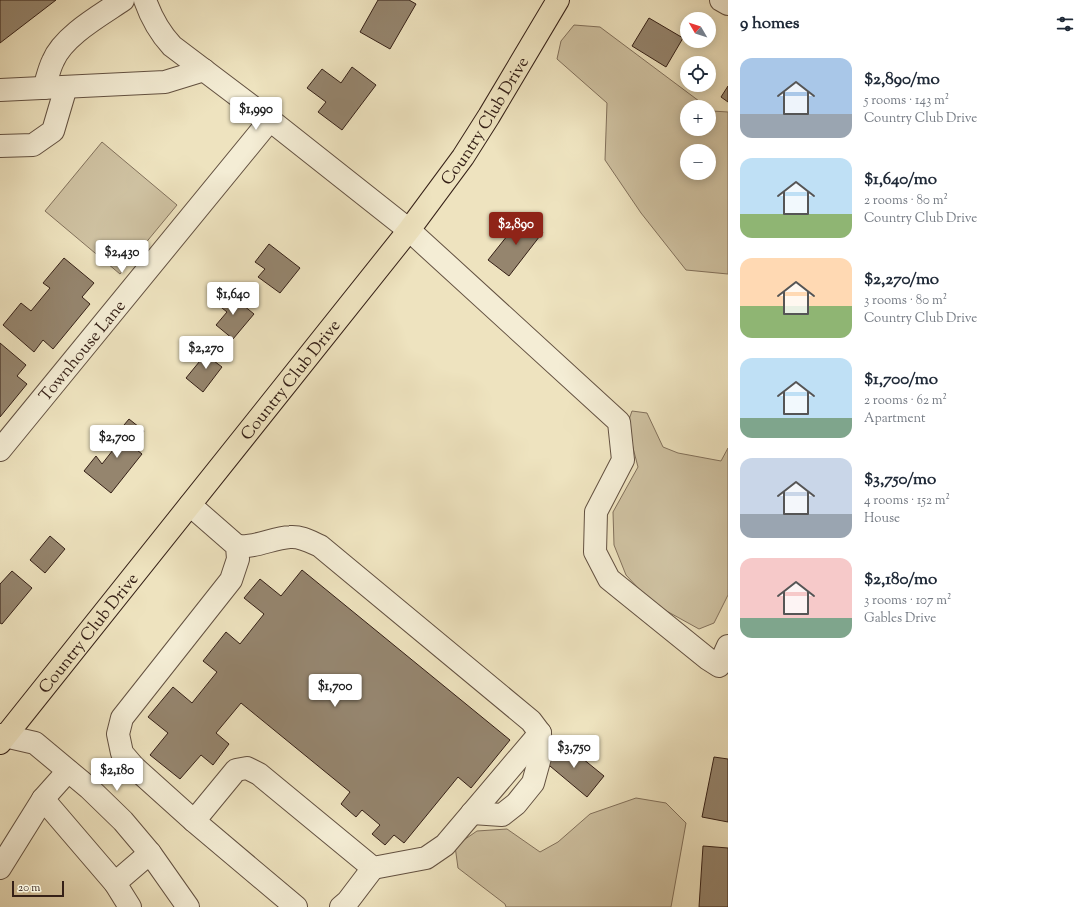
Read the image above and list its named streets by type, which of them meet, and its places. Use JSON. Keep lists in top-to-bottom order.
{
  "streets": {
    "main road": ["Country Club Drive"],
    "street": ["Townhouse Lane"]
  },
  "scale_bar": "20 m",
  "north": "top left",
  "page": {
    "heading": "9 homes",
    "map_buttons": ["+", "−"],
    "list": [
      {
        "name": "$2,890/mo",
        "note": "5 rooms · 143 m² · Country Club Drive"
      },
      {
        "name": "$1,640/mo",
        "note": "2 rooms · 80 m² · Country Club Drive"
      },
      {
        "name": "$2,270/mo",
        "note": "3 rooms · 80 m² · Country Club Drive"
      },
      {
        "name": "$1,700/mo",
        "note": "2 rooms · 62 m² · Apartment"
      },
      {
        "name": "$3,750/mo",
        "note": "4 rooms · 152 m² · House"
      },
      {
        "name": "$2,180/mo",
        "note": "3 rooms · 107 m² · Gables Drive"
      }
    ],
    "price": [
      "$1,990",
      "$2,890",
      "$2,430",
      "$1,640",
      "$2,270",
      "$2,700",
      "$1,700",
      "$3,750",
      "$2,180"
    ],
    "scale": "20 m"
  }
}
